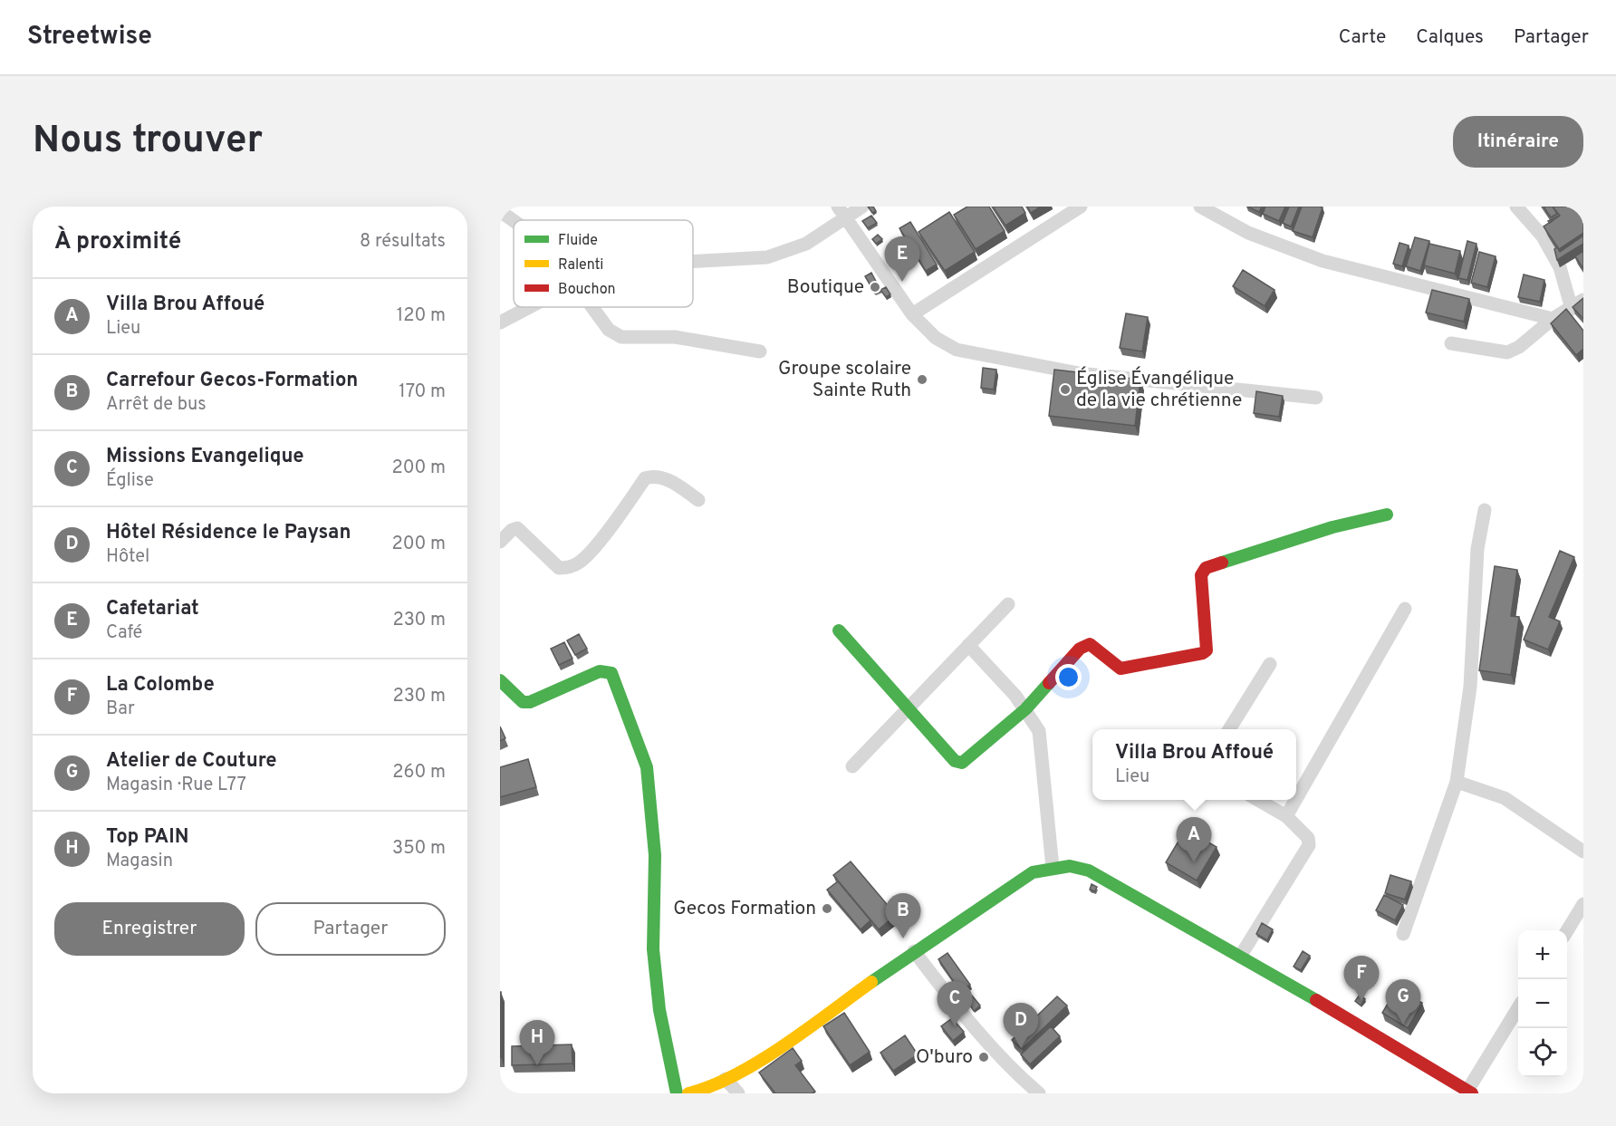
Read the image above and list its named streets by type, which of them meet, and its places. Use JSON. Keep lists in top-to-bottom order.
{
  "places": [
    "Boutique",
    "Groupe scolaire Sainte Ruth",
    "Église Évangélique de la vie chrétienne",
    "Gecos Formation",
    "O'buro"
  ],
  "legend": ["Fluide", "Ralenti", "Bouchon"],
  "page": {
    "header": "Streetwise",
    "nav": ["Carte", "Calques", "Partager"],
    "buttons": [
      "Itinéraire",
      ["Enregistrer", "Partager"]
    ],
    "title": "Nous trouver",
    "heading": ["À proximité", "8 résultats"],
    "pins": [
      "E",
      "A",
      "B",
      "F",
      "G",
      "C",
      "D",
      "H"
    ],
    "list": [
      {
        "mark": "A",
        "name": "Villa Brou Affoué",
        "note": "Lieu",
        "value": "120 m"
      },
      {
        "mark": "B",
        "name": "Carrefour Gecos-Formation",
        "note": "Arrêt de bus",
        "value": "170 m"
      },
      {
        "mark": "C",
        "name": "Missions Evangelique",
        "note": "Église",
        "value": "200 m"
      },
      {
        "mark": "D",
        "name": "Hôtel Résidence le Paysan",
        "note": "Hôtel",
        "value": "200 m"
      },
      {
        "mark": "E",
        "name": "Cafetariat",
        "note": "Café",
        "value": "230 m"
      },
      {
        "mark": "F",
        "name": "La Colombe",
        "note": "Bar",
        "value": "230 m"
      },
      {
        "mark": "G",
        "name": "Atelier de Couture",
        "note": "Magasin · Rue L77",
        "value": "260 m"
      },
      {
        "mark": "H",
        "name": "Top PAIN",
        "note": "Magasin",
        "value": "350 m"
      }
    ],
    "popup": ["Villa Brou Affoué", "Lieu"],
    "map_buttons": ["+", "−"]
  }
}
